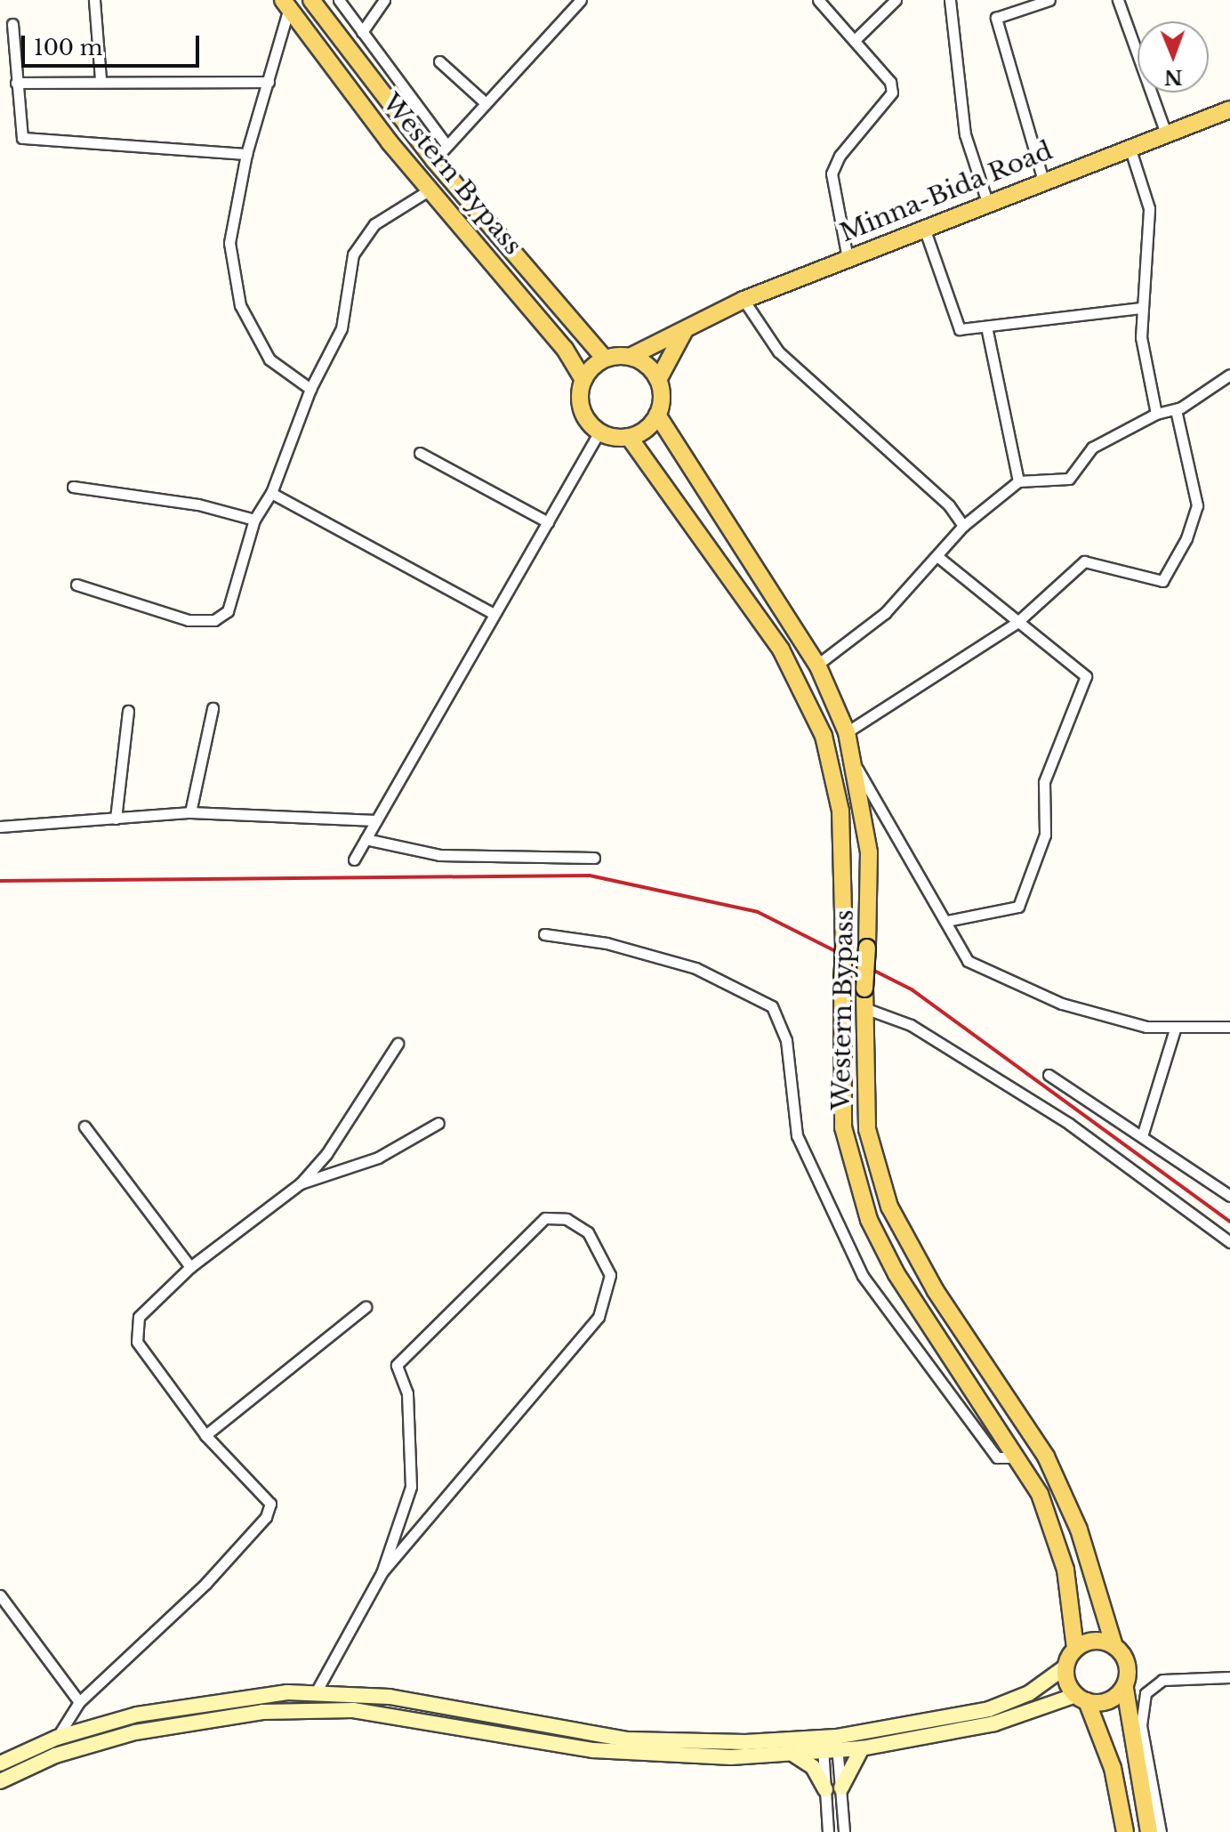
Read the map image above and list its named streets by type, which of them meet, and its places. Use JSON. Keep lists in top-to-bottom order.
{
  "streets": {
    "main road": ["Western Bypass", "Minna-Bida Road"]
  },
  "crossings": [
    ["Western Bypass", "Minna-Bida Road"]
  ],
  "scale_bar": "100 m",
  "north": "bottom"
}
